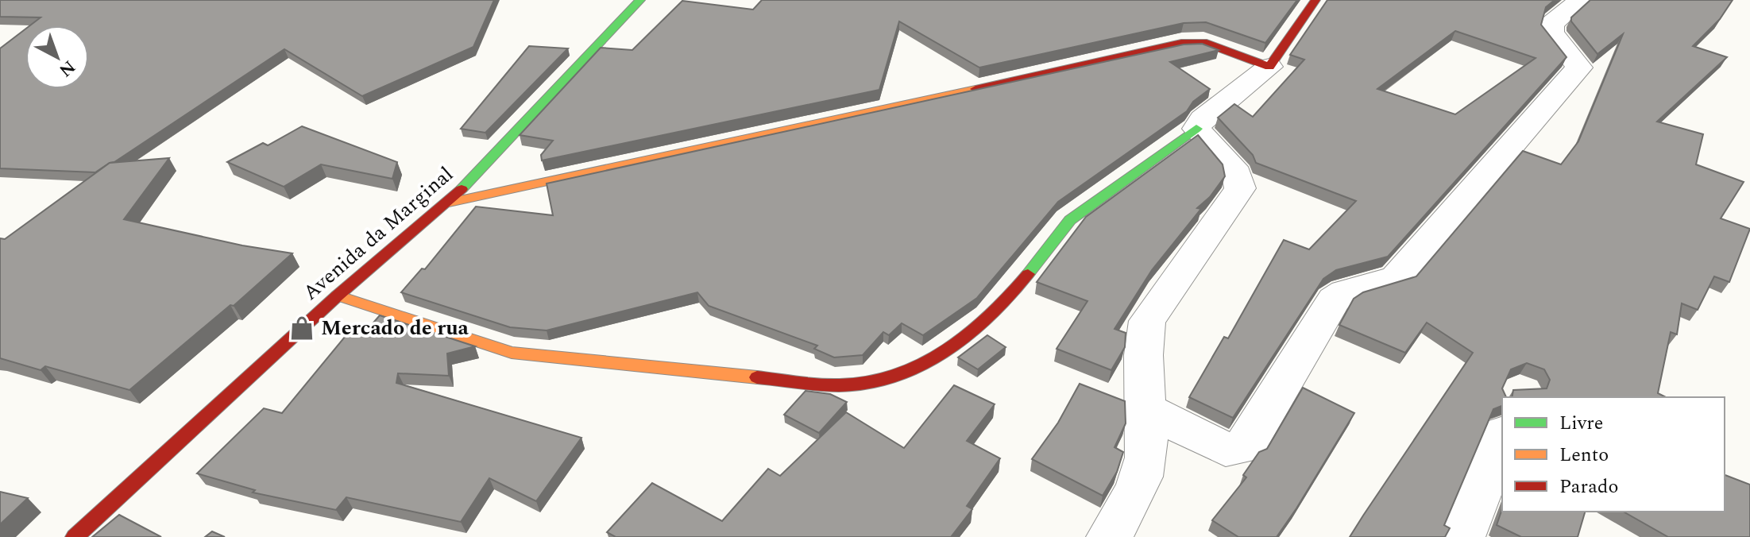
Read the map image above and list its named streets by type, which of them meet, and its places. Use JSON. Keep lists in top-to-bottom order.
{
  "streets": {
    "street": ["Avenida da Marginal"]
  },
  "places": {
    "shop": ["Mercado de rua"]
  },
  "legend": ["Livre", "Lento", "Parado"],
  "north": "bottom right"
}
